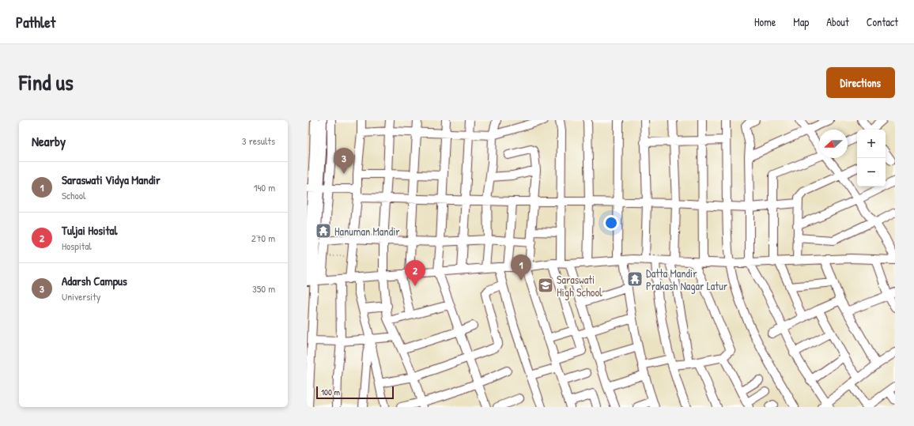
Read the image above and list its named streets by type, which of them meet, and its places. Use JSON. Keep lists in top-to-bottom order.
{
  "places": {
    "temple": ["Hanuman Mandir", "Datta Mandir Prakash Nagar Latur"],
    "school or university": ["Saraswati High School"]
  },
  "scale_bar": "100 m",
  "north": "left",
  "page": {
    "header": "Pathlet",
    "nav": [
      "Home",
      "Map",
      "About",
      "Contact"
    ],
    "title": "Find us",
    "buttons": "Directions",
    "heading": ["Nearby", "3 results"],
    "map_buttons": ["+", "−"],
    "pins": ["3", "1", "2"],
    "list": [
      {
        "mark": "1",
        "name": "Saraswati Vidya Mandir",
        "note": "School",
        "value": "140 m"
      },
      {
        "mark": "2",
        "name": "Tuljai Hosital",
        "note": "Hospital",
        "value": "270 m"
      },
      {
        "mark": "3",
        "name": "Adarsh Campus",
        "note": "University",
        "value": "350 m"
      }
    ],
    "scale": "100 m"
  }
}
